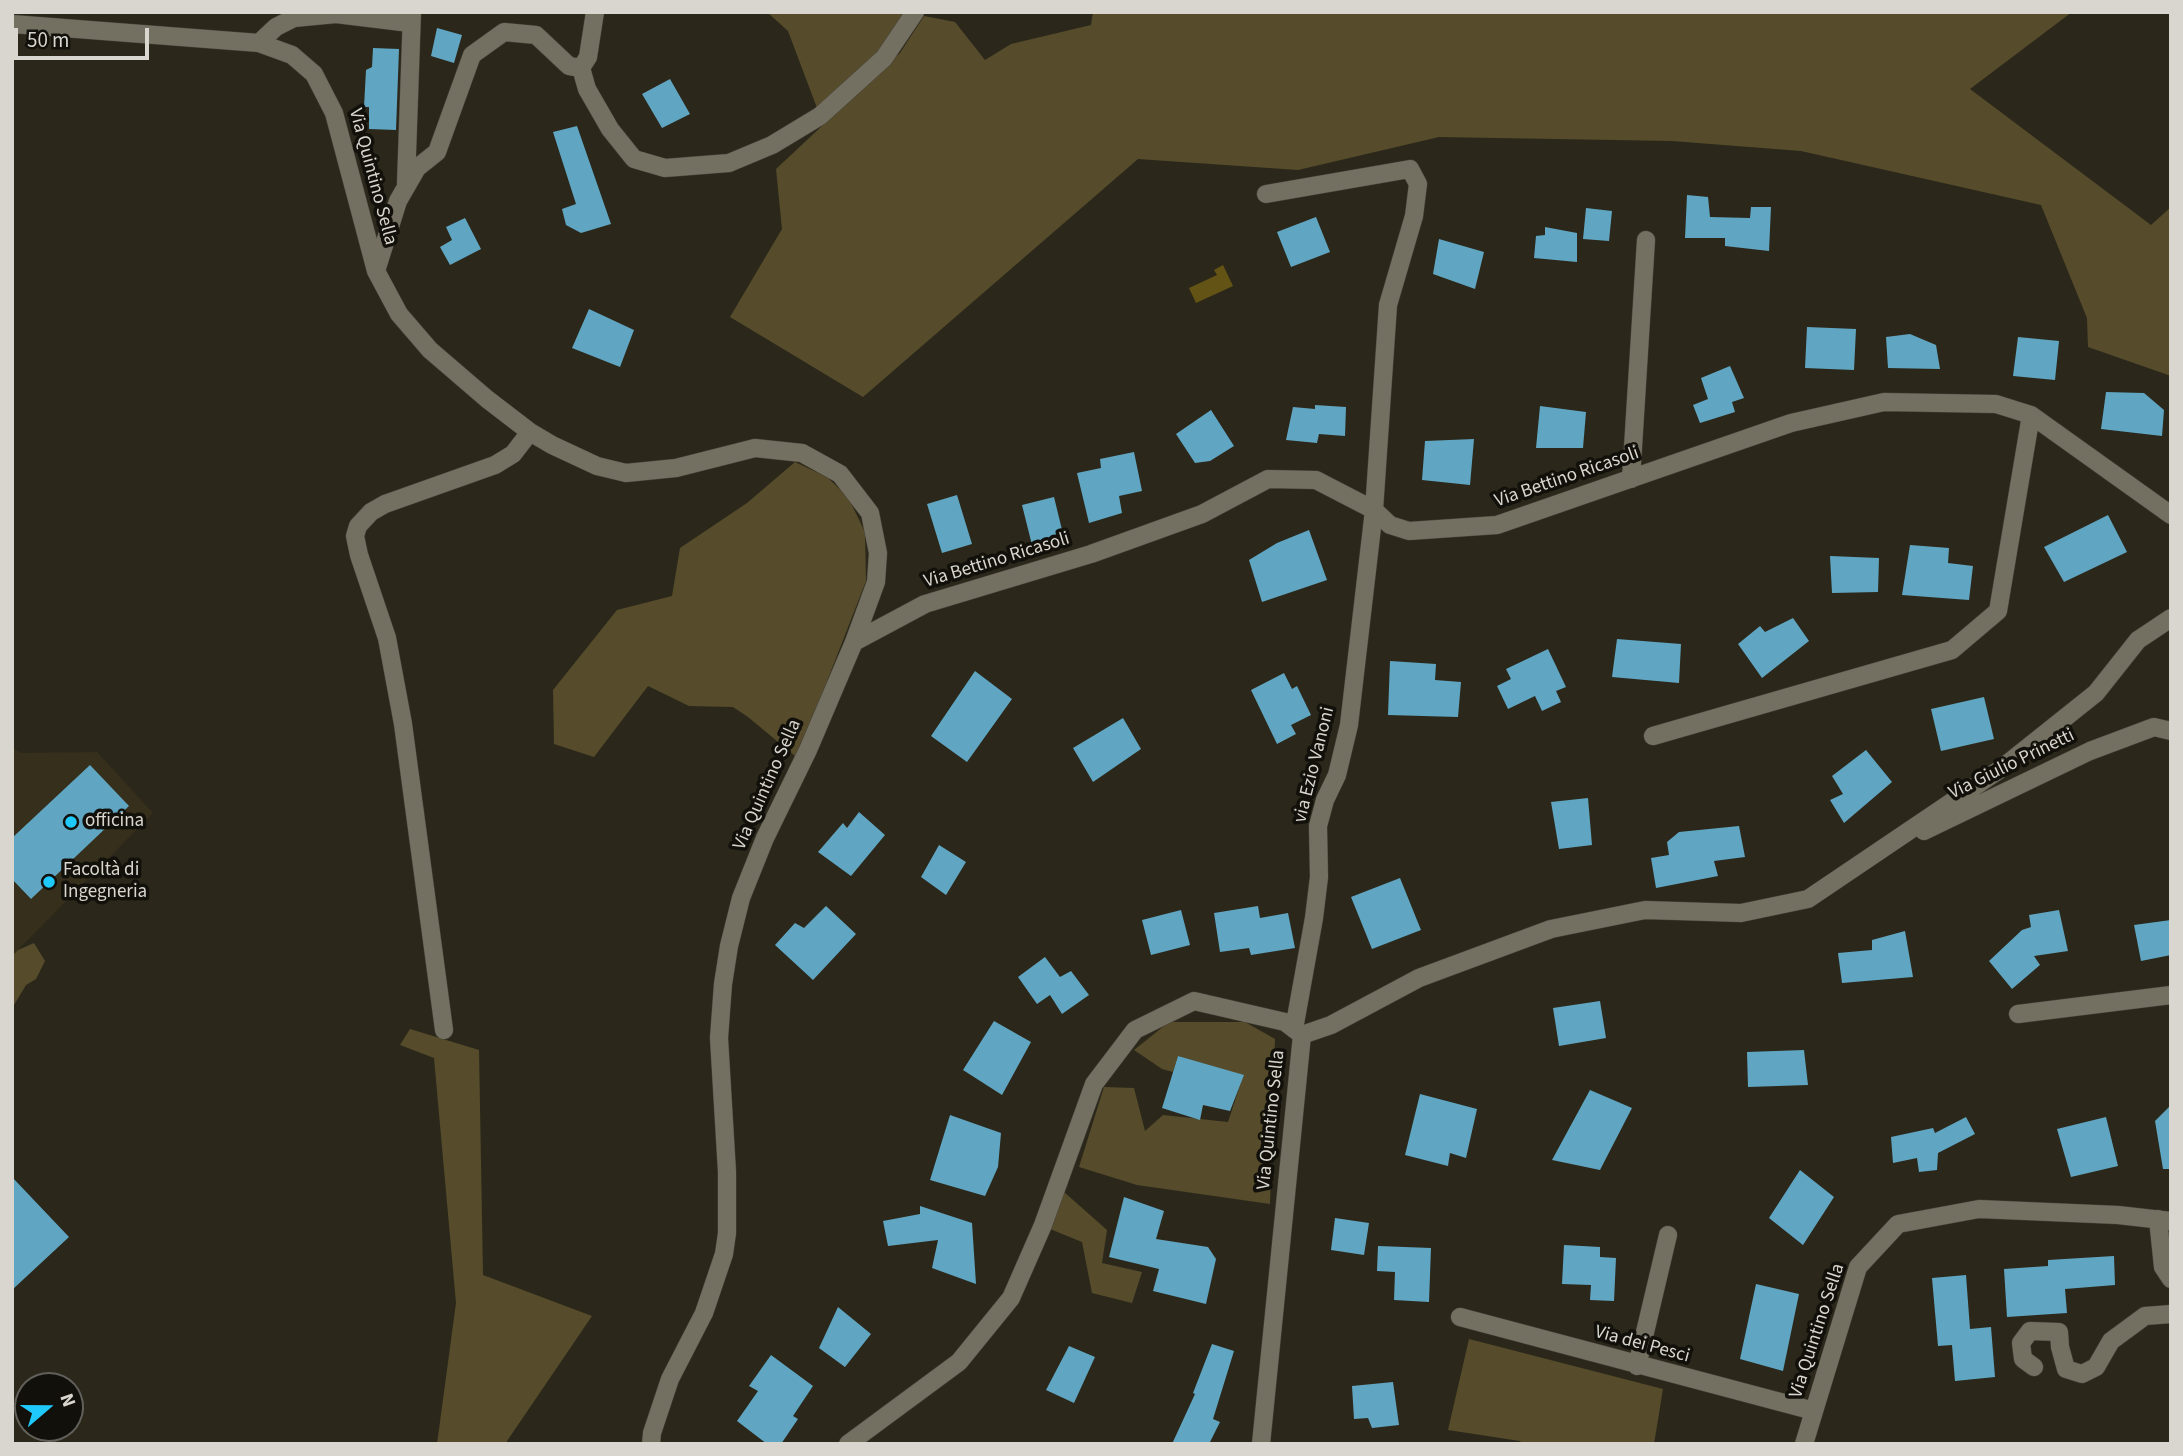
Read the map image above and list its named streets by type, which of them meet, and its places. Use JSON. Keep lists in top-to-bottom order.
{
  "streets": {
    "street": [
      "Via Quintino Sella",
      "Via Bettino Ricasoli",
      "via Ezio Vanoni",
      "Via Giulio Prinetti",
      "Via dei Pesci"
    ]
  },
  "crossings": [
    ["Via Quintino Sella", "Via Bettino Ricasoli"],
    ["Via Quintino Sella", "via Ezio Vanoni"],
    ["Via Quintino Sella", "Via dei Pesci"],
    ["Via Bettino Ricasoli", "via Ezio Vanoni"]
  ],
  "places": ["officina", "Facoltà di Ingegneria"],
  "scale_bar": "50 m",
  "north": "right"
}
